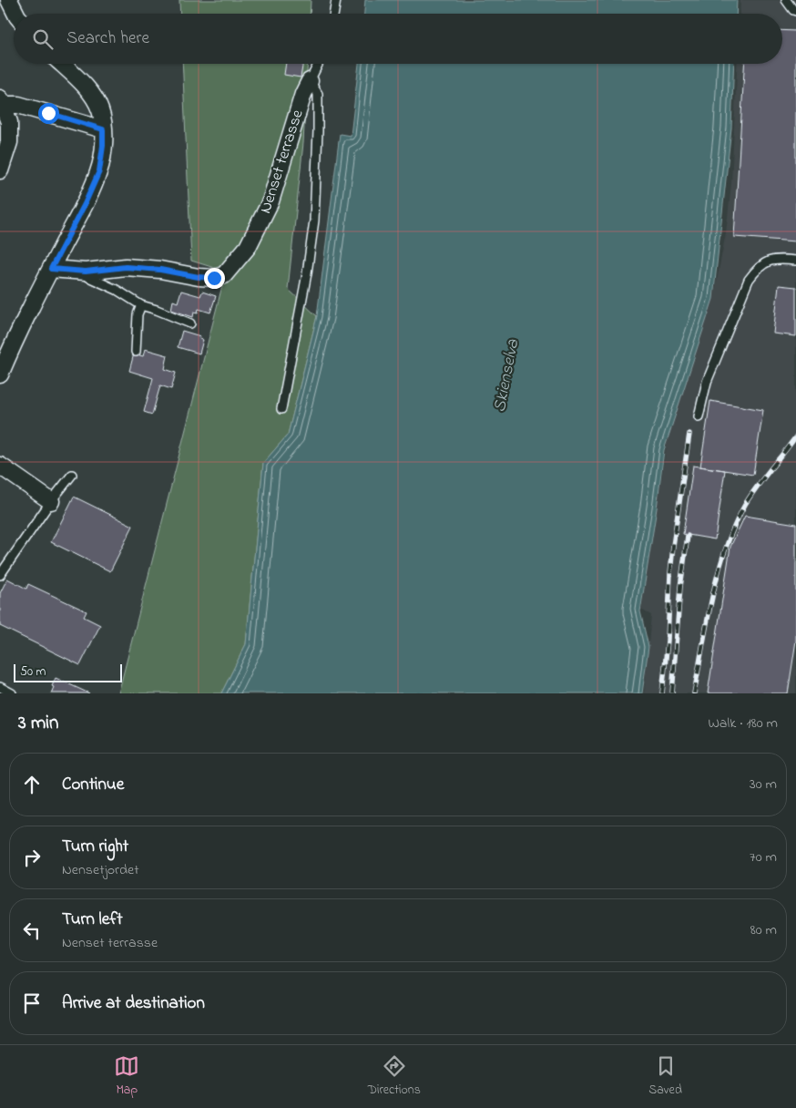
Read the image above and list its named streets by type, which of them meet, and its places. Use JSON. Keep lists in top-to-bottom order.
{
  "streets": {
    "street": ["Nenset terrasse"]
  },
  "water": ["Skienselva"],
  "scale_bar": "50 m",
  "page": {
    "search": "Search here",
    "scale": "50 m",
    "heading": ["3 min", "Walk · 180 m"],
    "list": [
      ["Continue", "30 m"],
      ["Turn right", "Nensetjordet", "70 m"],
      ["Turn left", "Nenset terrasse", "80 m"],
      "Arrive at destination"
    ],
    "nav": ["Map", "Directions", "Saved"]
  }
}
